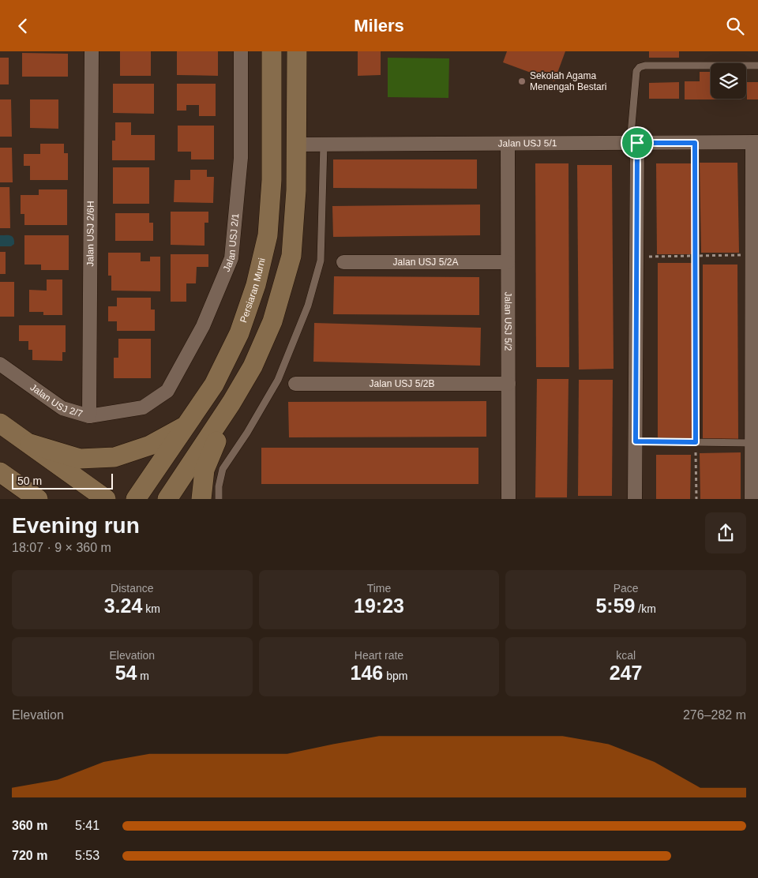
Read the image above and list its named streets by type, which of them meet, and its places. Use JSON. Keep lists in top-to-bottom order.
{
  "streets": {
    "main road": ["Persiaran Murni"],
    "street": [
      "Jalan USJ 5/1",
      "Jalan USJ 2/6H",
      "Jalan USJ 2/1",
      "Jalan USJ 5/2A",
      "Jalan USJ 5/2",
      "Jalan USJ 5/2B",
      "Jalan USJ 2/7"
    ]
  },
  "crossings": [
    ["Jalan USJ 5/1", "Jalan USJ 5/2"],
    ["Jalan USJ 2/6H", "Jalan USJ 2/7"],
    ["Jalan USJ 2/1", "Jalan USJ 2/7"],
    ["Jalan USJ 5/2A", "Jalan USJ 5/2"],
    ["Jalan USJ 5/2", "Jalan USJ 5/2B"]
  ],
  "places": ["Sekolah Agama Menengah Bestari"],
  "scale_bar": "50 m",
  "page": {
    "header": "Milers",
    "scale": "50 m",
    "heading": ["Evening run", "18:07 · 9 × 360 m"],
    "stats": [
      ["Distance", "3.24 km"],
      ["Time", "19:23"],
      ["Pace", "5:59 /km"],
      ["Elevation", "54 m"],
      ["Heart rate", "146 bpm"],
      ["kcal", "247"]
    ],
    "chart": ["Elevation", "276–282 m"],
    "list": [
      {
        "name": "360 m",
        "note": "5:41"
      },
      {
        "name": "720 m",
        "note": "5:53"
      }
    ]
  }
}
